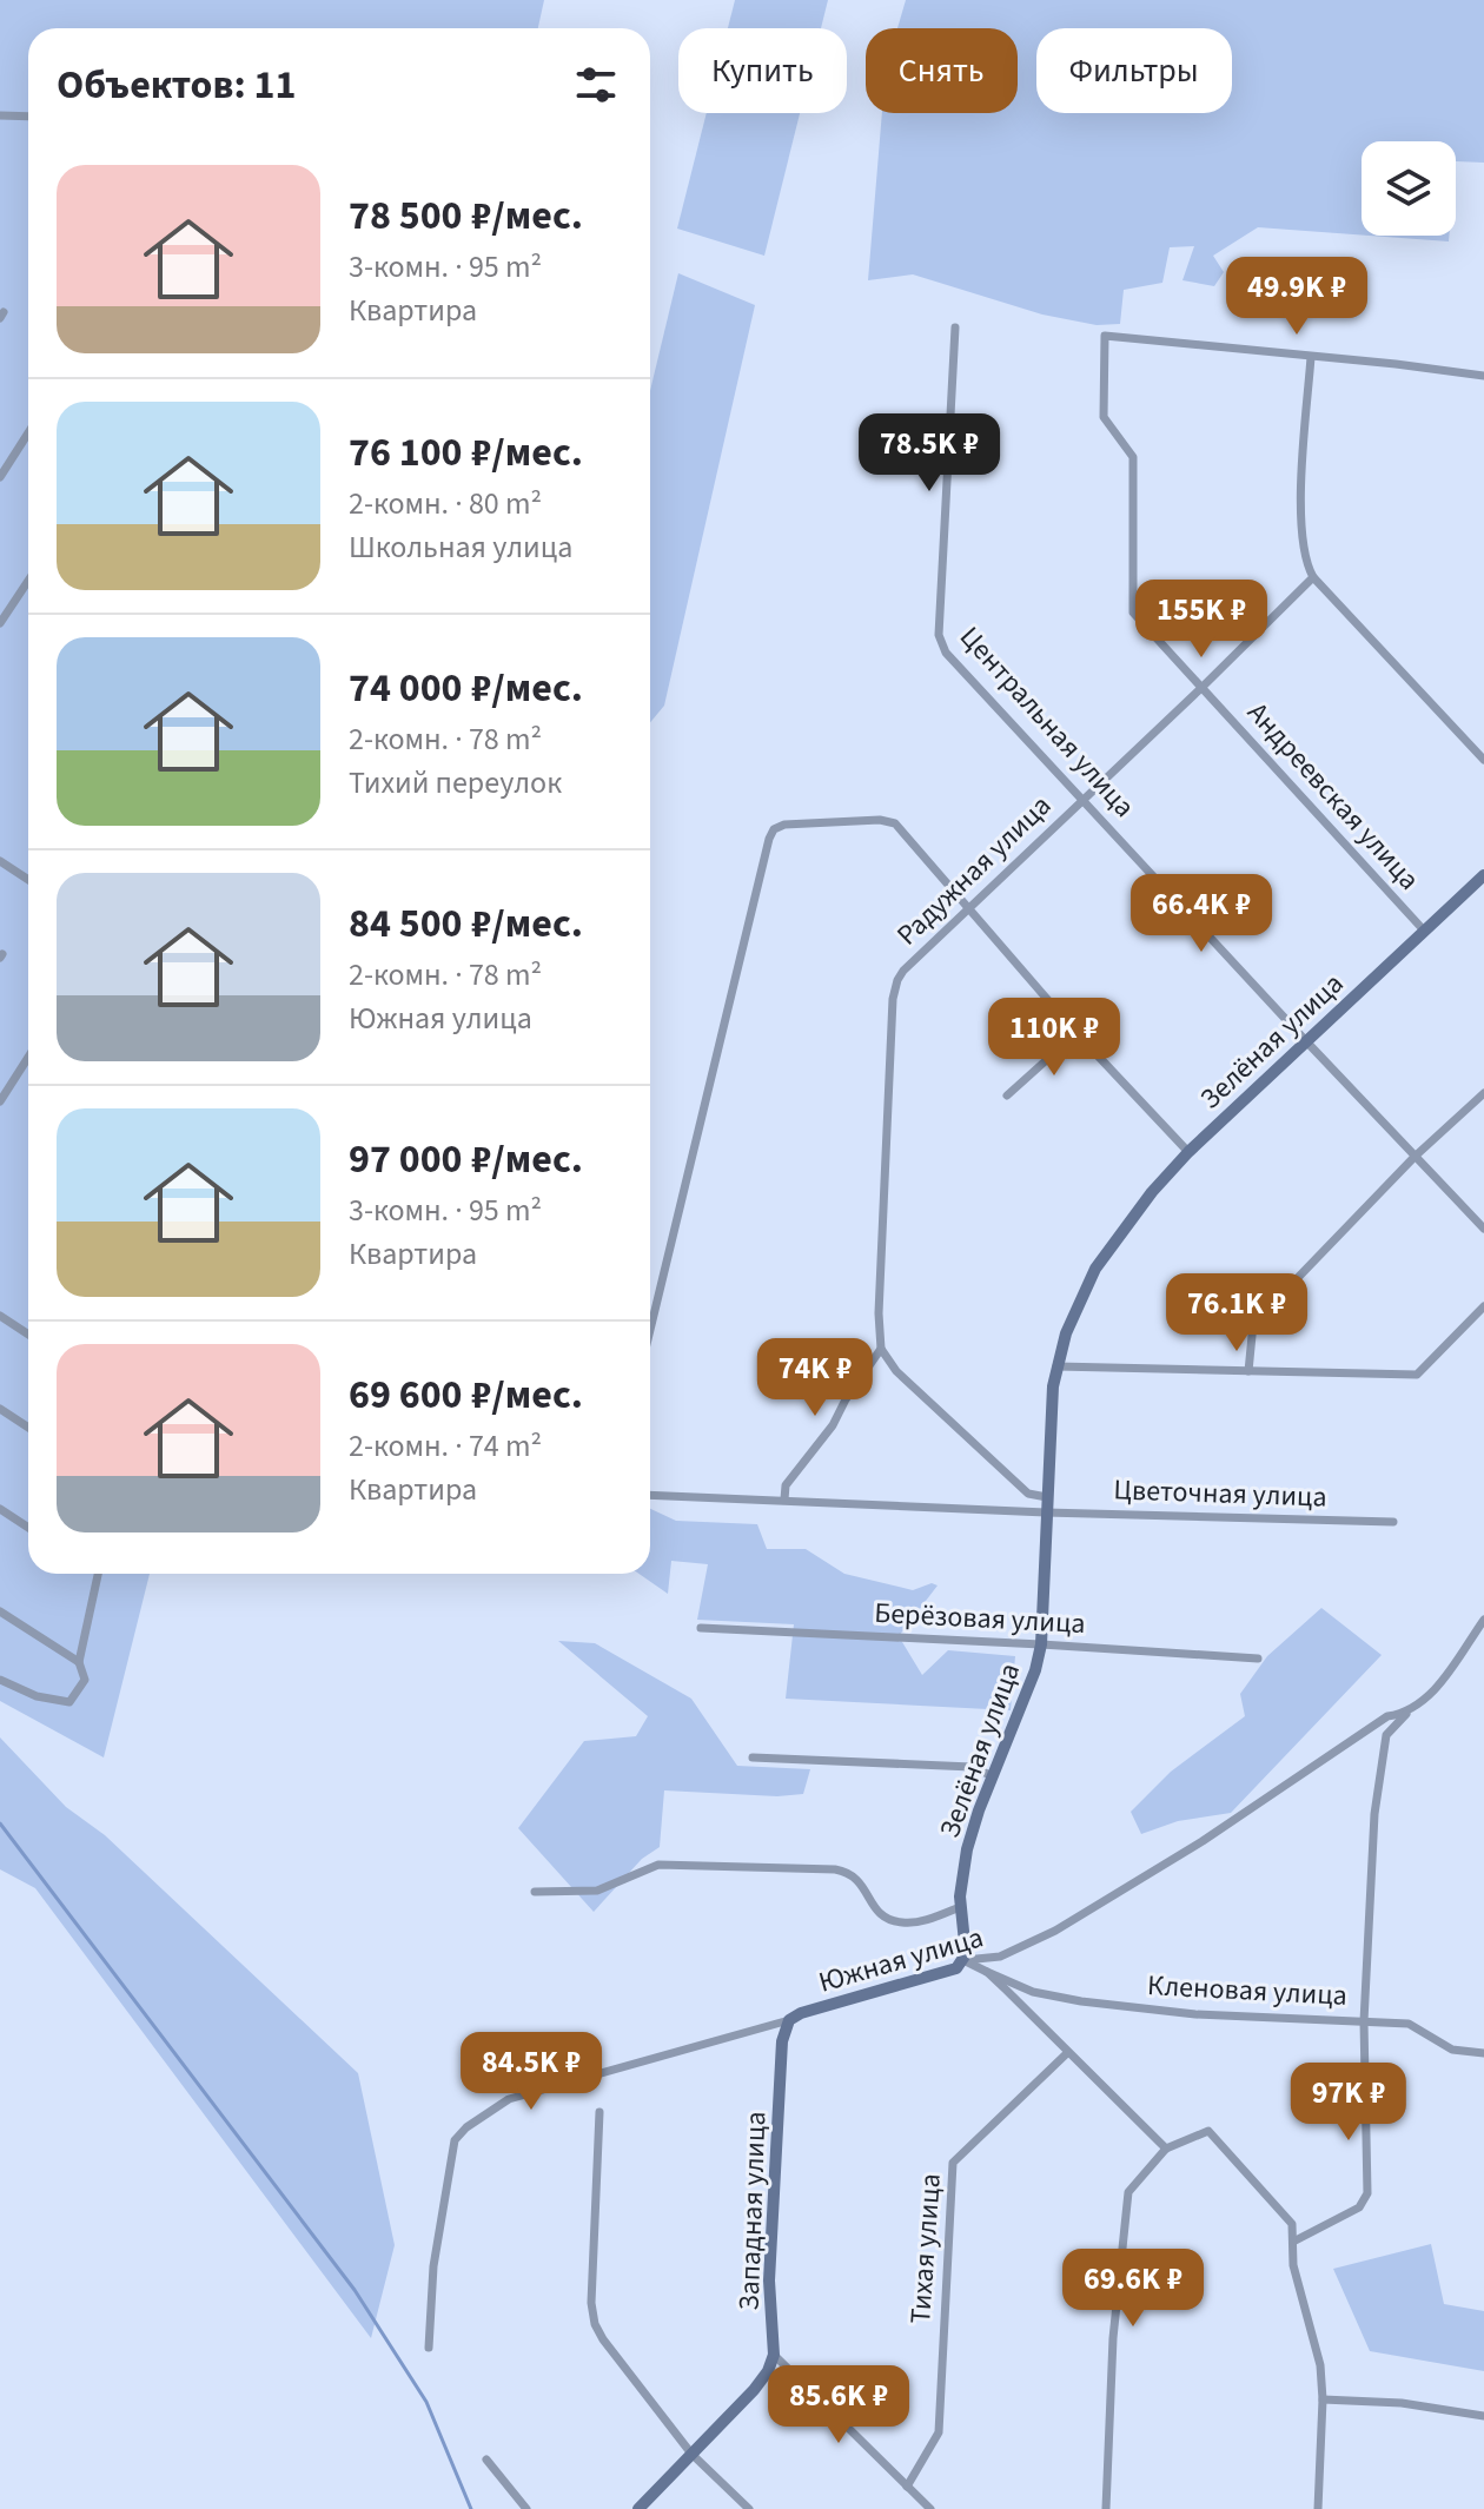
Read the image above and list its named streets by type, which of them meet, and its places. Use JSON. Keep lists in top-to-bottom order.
{
  "streets": {
    "street": [
      "Центральная улица",
      "Андреевская улица",
      "Радужная улица",
      "Зелёная улица",
      "Цветочная улица",
      "Берёзовая улица",
      "Южная улица",
      "Кленовая улица",
      "Западная улица",
      "Тихая улица"
    ]
  },
  "crossings": [
    ["Центральная улица", "Радужная улица"],
    ["Центральная улица", "Зелёная улица"],
    ["Андреевская улица", "Радужная улица"],
    ["Андреевская улица", "Зелёная улица"],
    ["Зелёная улица", "Цветочная улица"],
    ["Зелёная улица", "Берёзовая улица"],
    ["Зелёная улица", "Южная улица"],
    ["Южная улица", "Кленовая улица"],
    ["Южная улица", "Западная улица"]
  ],
  "page": {
    "chip": ["Купить", "Снять", "Фильтры"],
    "heading": "Объектов: 11",
    "list": [
      {
        "name": "78 500 ₽/мес.",
        "note": "3-комн. · 95 m² · Квартира"
      },
      {
        "name": "76 100 ₽/мес.",
        "note": "2-комн. · 80 m² · Школьная улица"
      },
      {
        "name": "74 000 ₽/мес.",
        "note": "2-комн. · 78 m² · Тихий переулок"
      },
      {
        "name": "84 500 ₽/мес.",
        "note": "2-комн. · 78 m² · Южная улица"
      },
      {
        "name": "97 000 ₽/мес.",
        "note": "3-комн. · 95 m² · Квартира"
      },
      {
        "name": "69 600 ₽/мес.",
        "note": "2-комн. · 74 m² · Квартира"
      }
    ],
    "price": [
      "49.9K ₽",
      "78.5K ₽",
      "155K ₽",
      "66.4K ₽",
      "110K ₽",
      "76.1K ₽",
      "74K ₽",
      "84.5K ₽",
      "97K ₽",
      "69.6K ₽",
      "85.6K ₽"
    ]
  }
}
